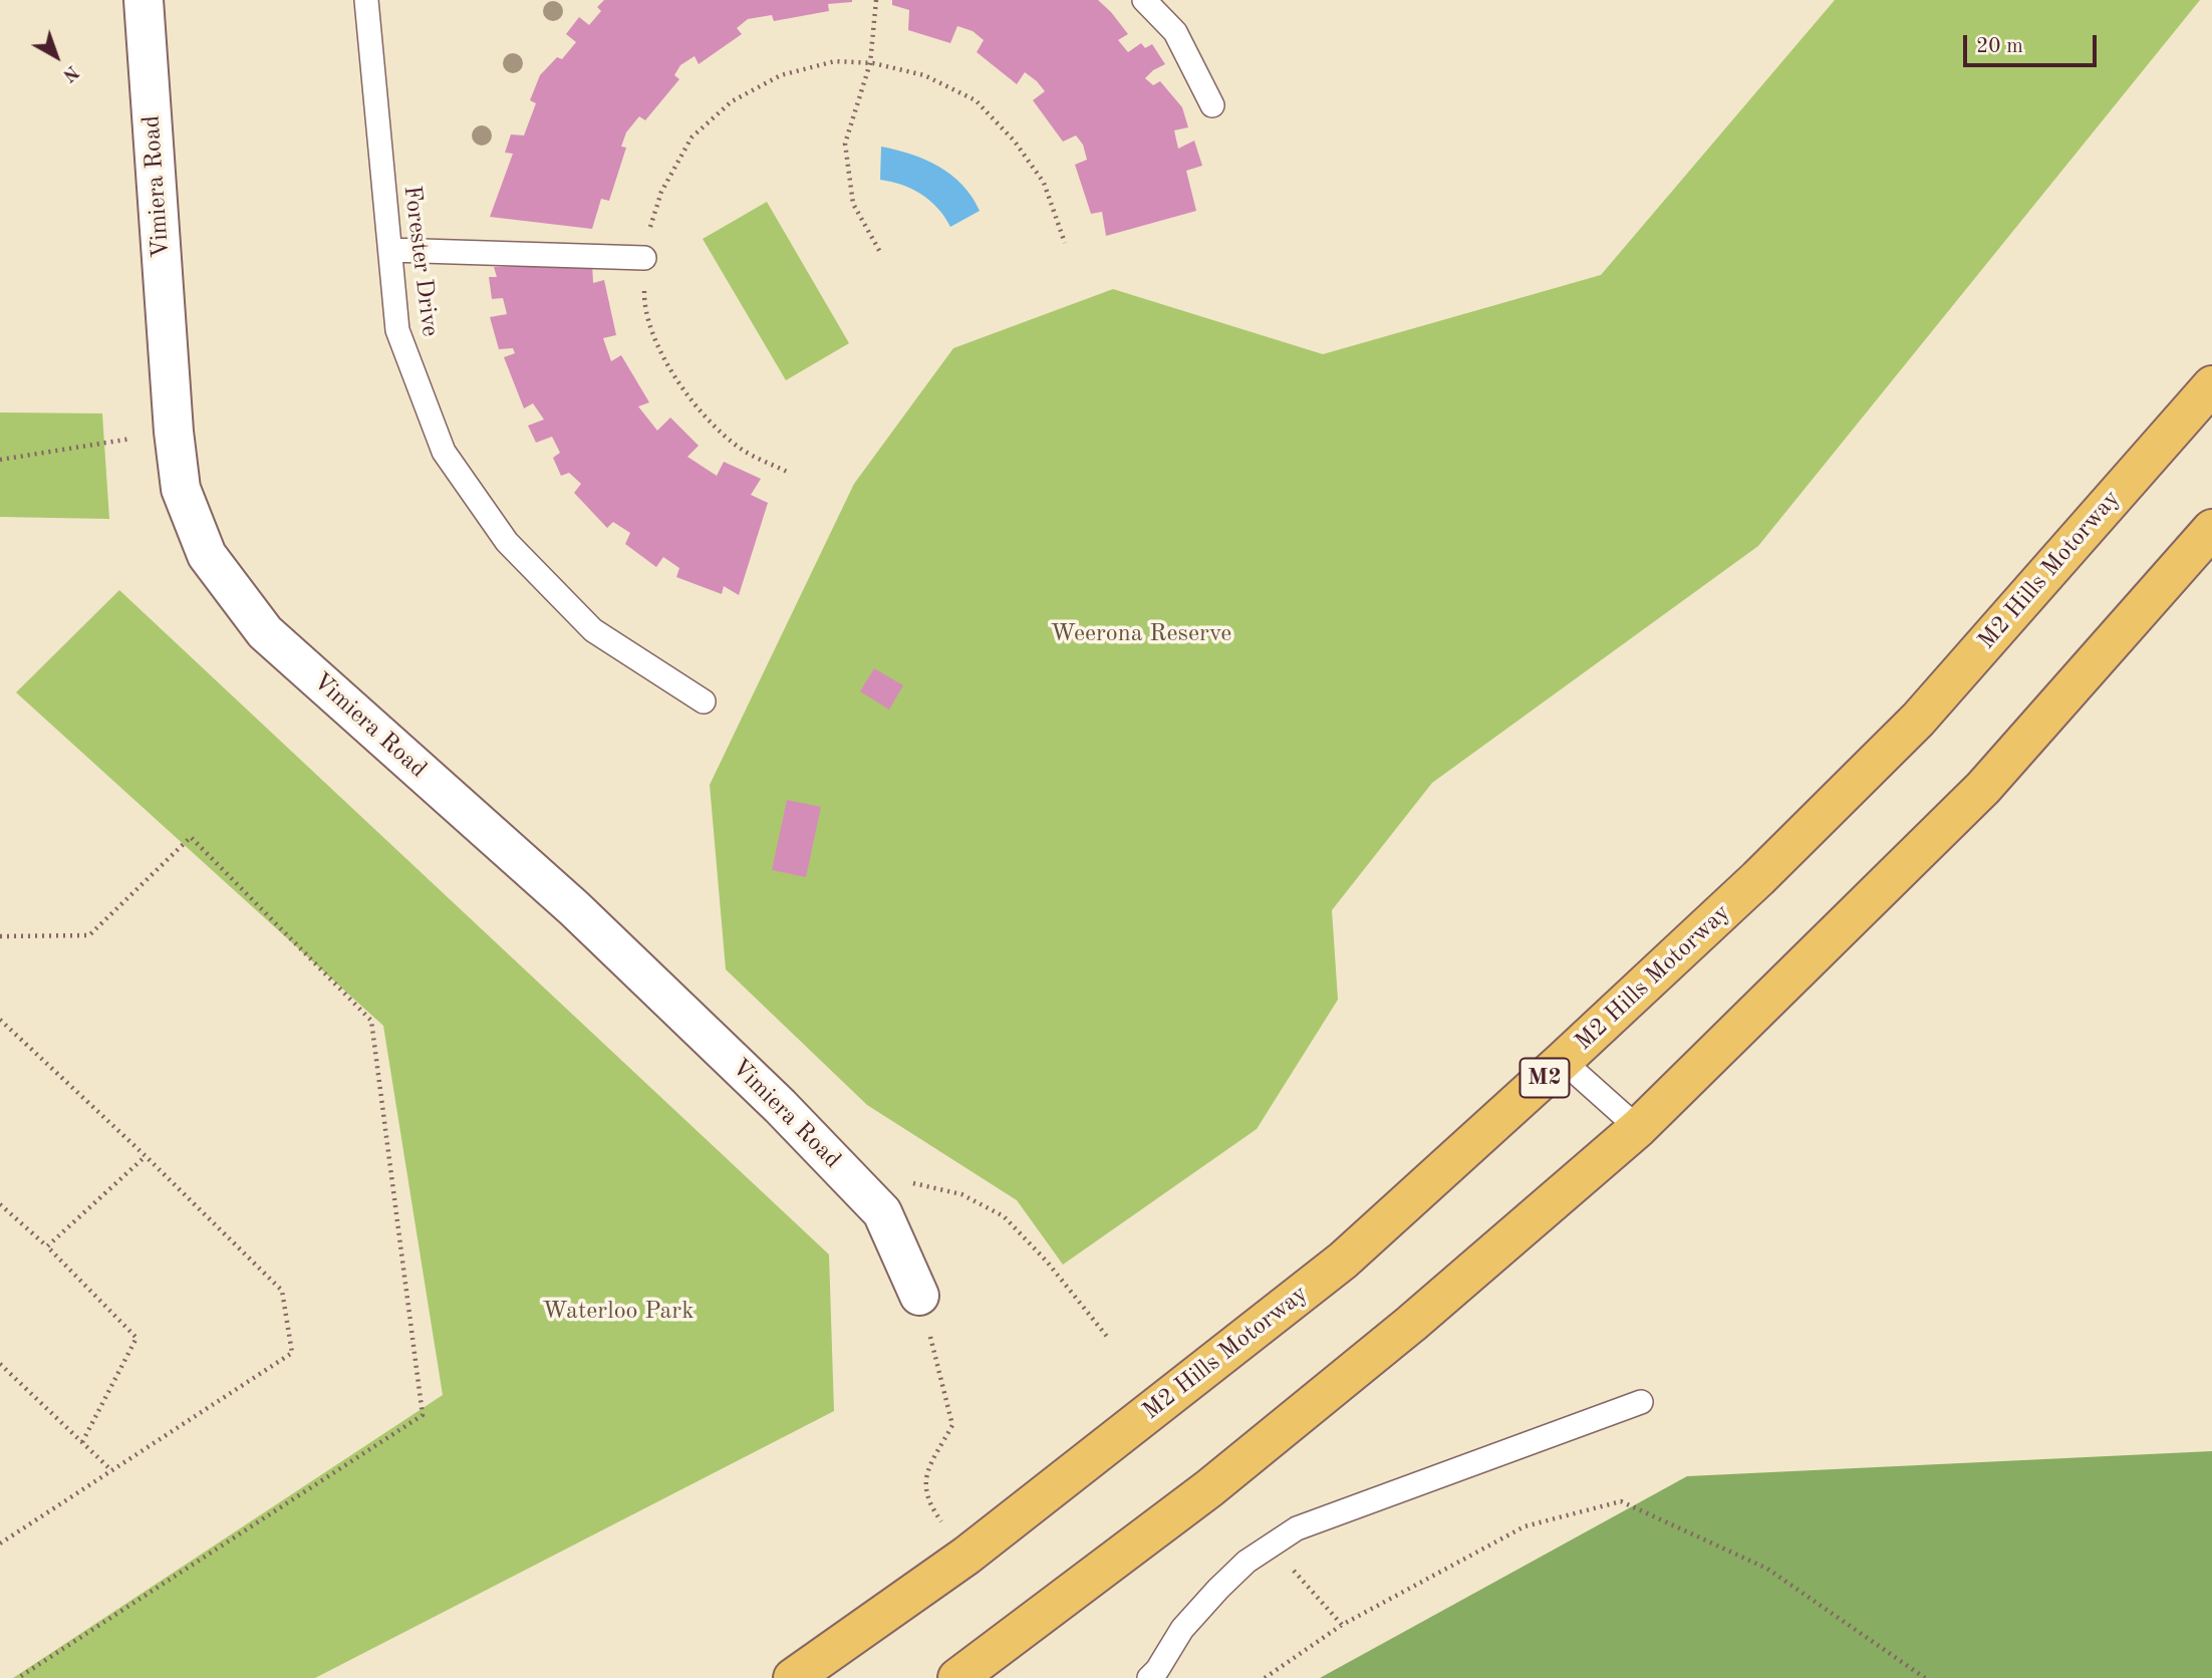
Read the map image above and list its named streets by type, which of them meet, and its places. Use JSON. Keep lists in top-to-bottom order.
{
  "streets": {
    "highway": ["M2 Hills Motorway", "M2"],
    "street": ["Vimiera Road"],
    "lane": ["Forester Drive"]
  },
  "parks": ["Weerona Reserve", "Waterloo Park"],
  "scale_bar": "20 m",
  "north": "bottom right"
}
